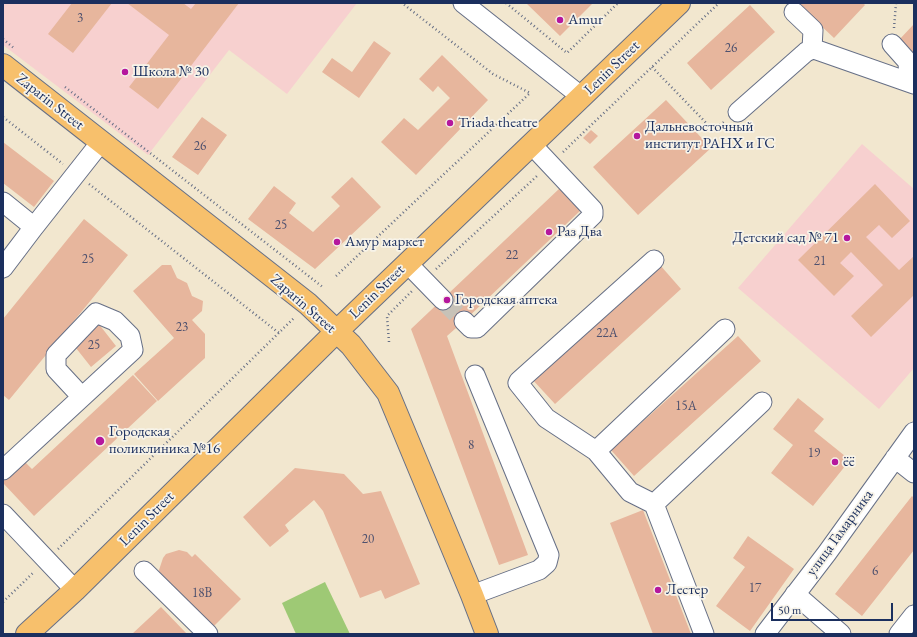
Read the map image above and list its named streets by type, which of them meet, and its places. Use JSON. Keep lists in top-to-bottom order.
{
  "streets": {
    "main road": ["Lenin Street", "Zaparin Street"],
    "street": ["улица Гамарника"]
  },
  "crossings": [
    ["Lenin Street", "Zaparin Street"]
  ],
  "places": [
    "Amur",
    "Школа № 30",
    "Triada theatre",
    "Дальневосточный институт РАНХ и ГС",
    "Раз Два",
    "Детский сад № 71",
    "Амур маркет",
    "Городская аптека",
    "Городская поликлиника №16",
    "ёё",
    "Лестер"
  ],
  "house_numbers": [
    "3",
    "26",
    "26",
    "25",
    "22",
    "25",
    "21",
    "23",
    "22А",
    "25",
    "15А",
    "8",
    "19",
    "20",
    "6",
    "17",
    "18В"
  ],
  "scale_bar": "50 m"
}
